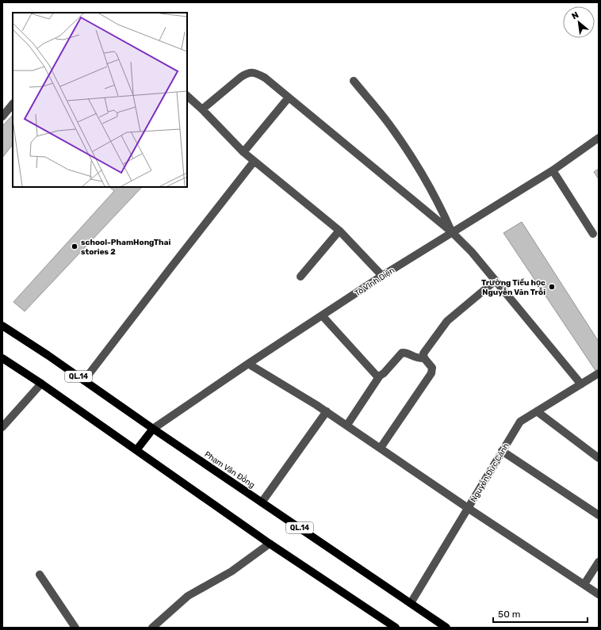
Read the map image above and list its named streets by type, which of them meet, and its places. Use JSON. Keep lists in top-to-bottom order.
{
  "streets": {
    "main road": ["QL.14", "Phạm Văn Đồng"],
    "street": ["Tô Vĩnh Diện", "Nguyễn Đức Cảnh"]
  },
  "crossings": [
    ["Tô Vĩnh Diện", "Phạm Văn Đồng"],
    ["Phạm Văn Đồng", "Nguyễn Đức Cảnh"]
  ],
  "places": ["school-PhamHongThai stories 2", "Trường Tiểu học Nguyễn Văn Trỗi"],
  "scale_bar": "50 m",
  "north": "top left"
}
